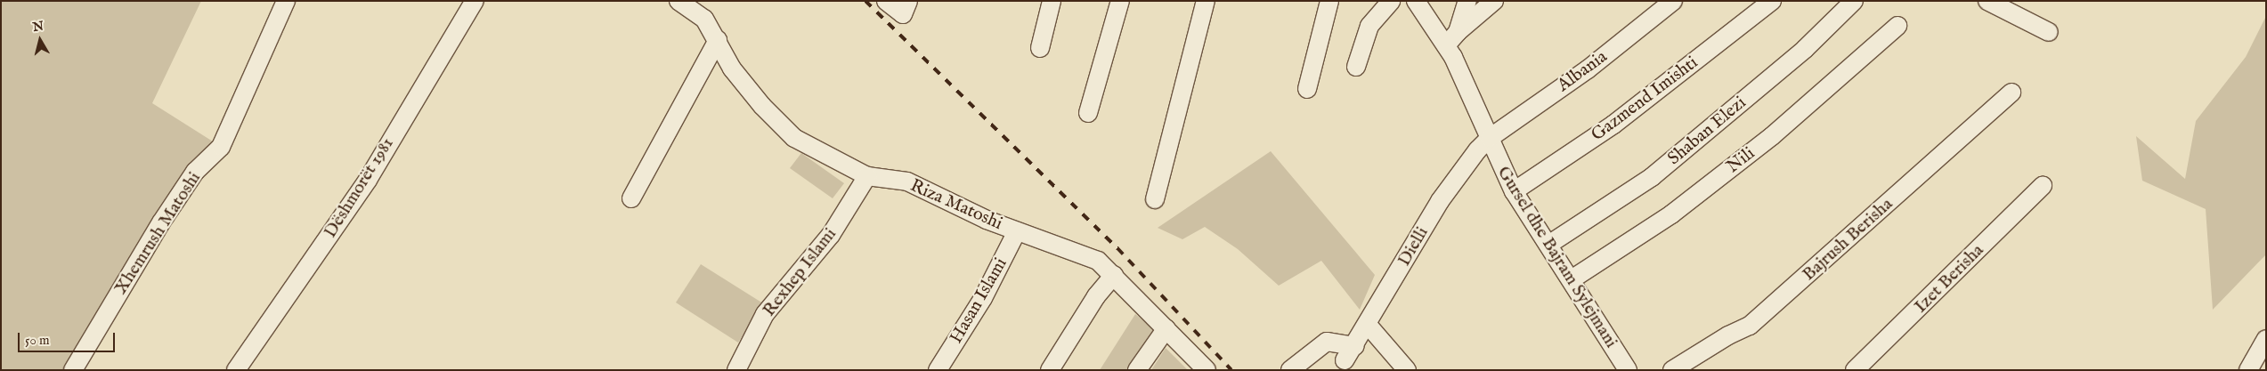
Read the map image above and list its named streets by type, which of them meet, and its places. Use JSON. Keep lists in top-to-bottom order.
{
  "streets": {
    "street": [
      "Albania",
      "Gazmend Imishti",
      "Shaban Elezi",
      "Nili",
      "Dëshmorët 1981",
      "Riza Matoshi",
      "Xhemrush Matoshi",
      "Bajrush Berisha",
      "Dielli",
      "Gursel dhe Bajram Sylejmani",
      "Rexhep Islami",
      "Izet Berisha",
      "Hasan Islami"
    ]
  },
  "crossings": [
    ["Albania", "Dielli"],
    ["Albania", "Gursel dhe Bajram Sylejmani"],
    ["Gazmend Imishti", "Gursel dhe Bajram Sylejmani"],
    ["Shaban Elezi", "Gursel dhe Bajram Sylejmani"],
    ["Nili", "Gursel dhe Bajram Sylejmani"],
    ["Riza Matoshi", "Rexhep Islami"],
    ["Riza Matoshi", "Hasan Islami"],
    ["Dielli", "Gursel dhe Bajram Sylejmani"]
  ],
  "scale_bar": "50 m",
  "north": "top"
}
